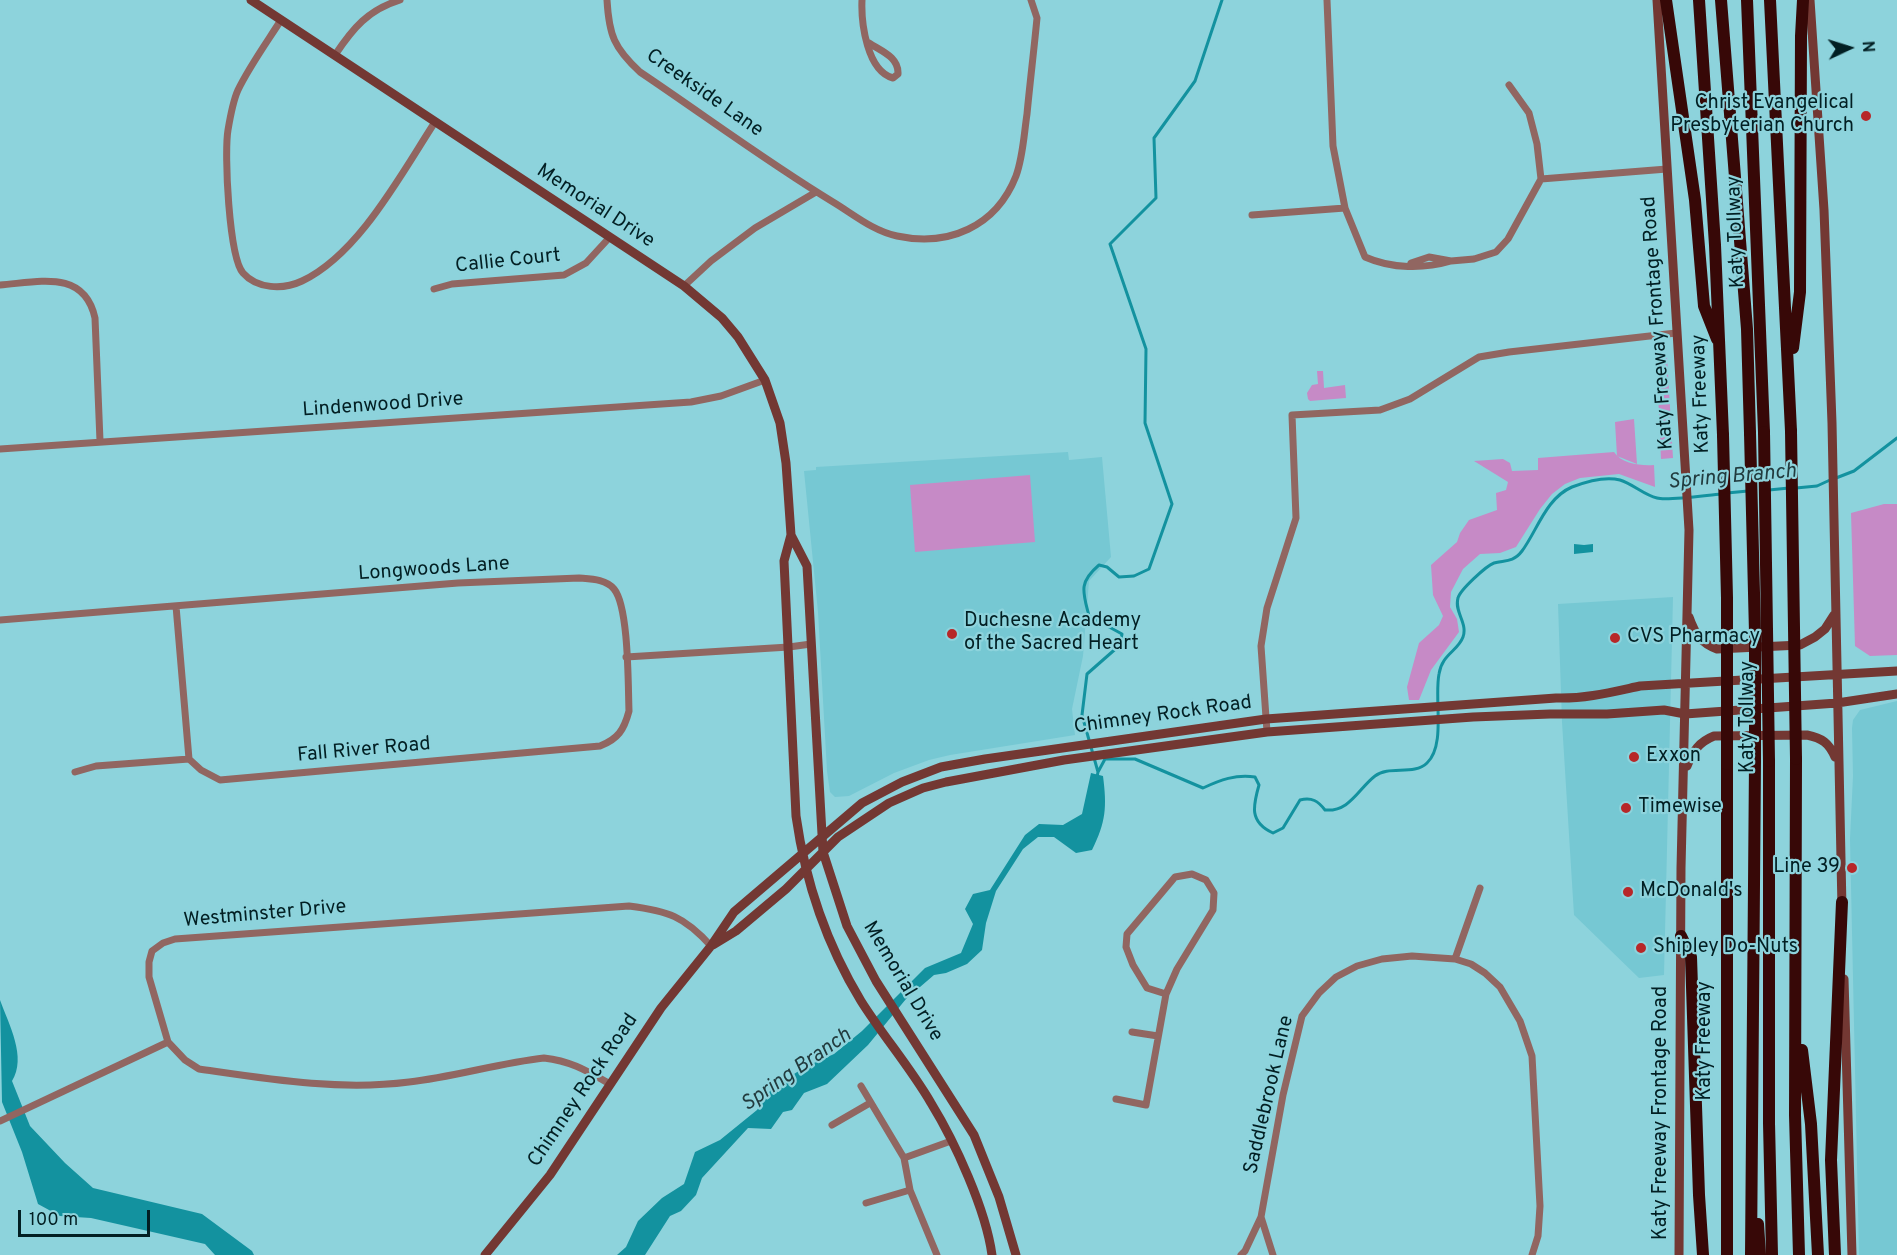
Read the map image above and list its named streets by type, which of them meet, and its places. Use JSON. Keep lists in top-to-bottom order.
{
  "streets": {
    "highway": ["Katy Tollway", "Katy Freeway"],
    "main road": ["Memorial Drive", "Katy Freeway Frontage Road", "Chimney Rock Road"],
    "street": [
      "Creekside Lane",
      "Callie Court",
      "Lindenwood Drive",
      "Longwoods Lane",
      "Fall River Road",
      "Westminster Drive",
      "Saddlebrook Lane"
    ]
  },
  "crossings": [
    ["Memorial Drive", "Callie Court"],
    ["Memorial Drive", "Lindenwood Drive"],
    ["Memorial Drive", "Chimney Rock Road"],
    ["Katy Freeway Frontage Road", "Chimney Rock Road"],
    ["Longwoods Lane", "Fall River Road"],
    ["Chimney Rock Road", "Westminster Drive"]
  ],
  "water": ["Spring Branch"],
  "places": [
    "Christ Evangelical Presbyterian Church",
    "Duchesne Academy of the Sacred Heart",
    "CVS Pharmacy",
    "Exxon",
    "Timewise",
    "Line 39",
    "McDonald's",
    "Shipley Do-Nuts"
  ],
  "scale_bar": "100 m",
  "north": "right"
}
